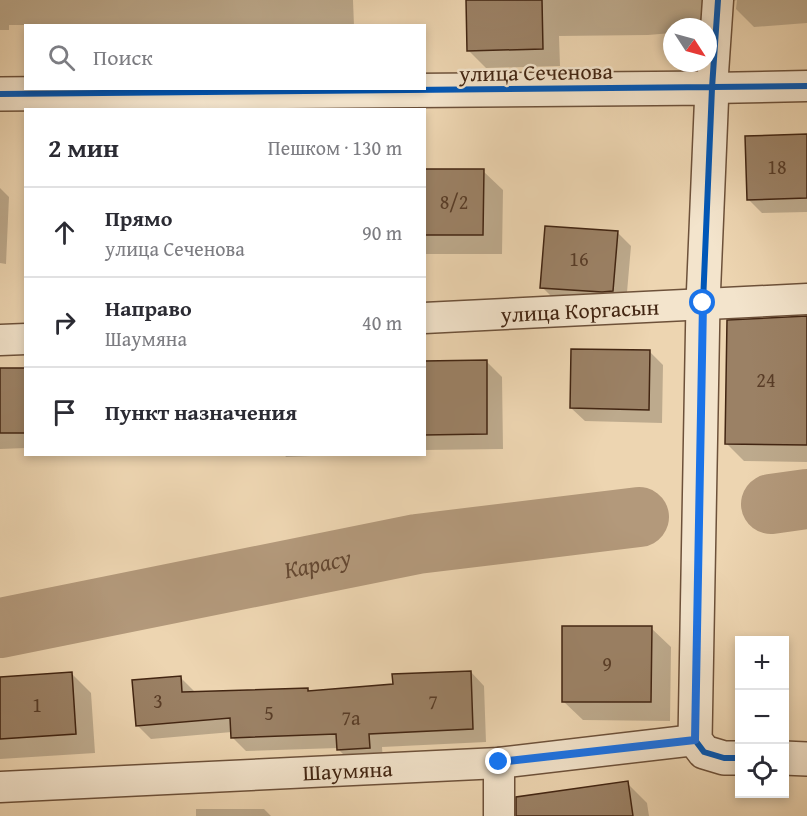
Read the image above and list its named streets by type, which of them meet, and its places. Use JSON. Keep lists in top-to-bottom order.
{
  "streets": {
    "street": ["улица Сеченова", "улица Коргасын", "Шаумяна"]
  },
  "water": ["Карасу"],
  "house_numbers": [
    "18",
    "8/2",
    "16",
    "24",
    "9",
    "3",
    "7",
    "1",
    "5",
    "7а"
  ],
  "north": "bottom right",
  "page": {
    "search": "Поиск",
    "heading": ["2 мин", "Пешком · 130 m"],
    "list": [
      ["Прямо", "улица Сеченова", "90 m"],
      ["Направо", "Шаумяна", "40 m"],
      "Пункт назначения"
    ],
    "map_buttons": ["+", "−"]
  }
}
